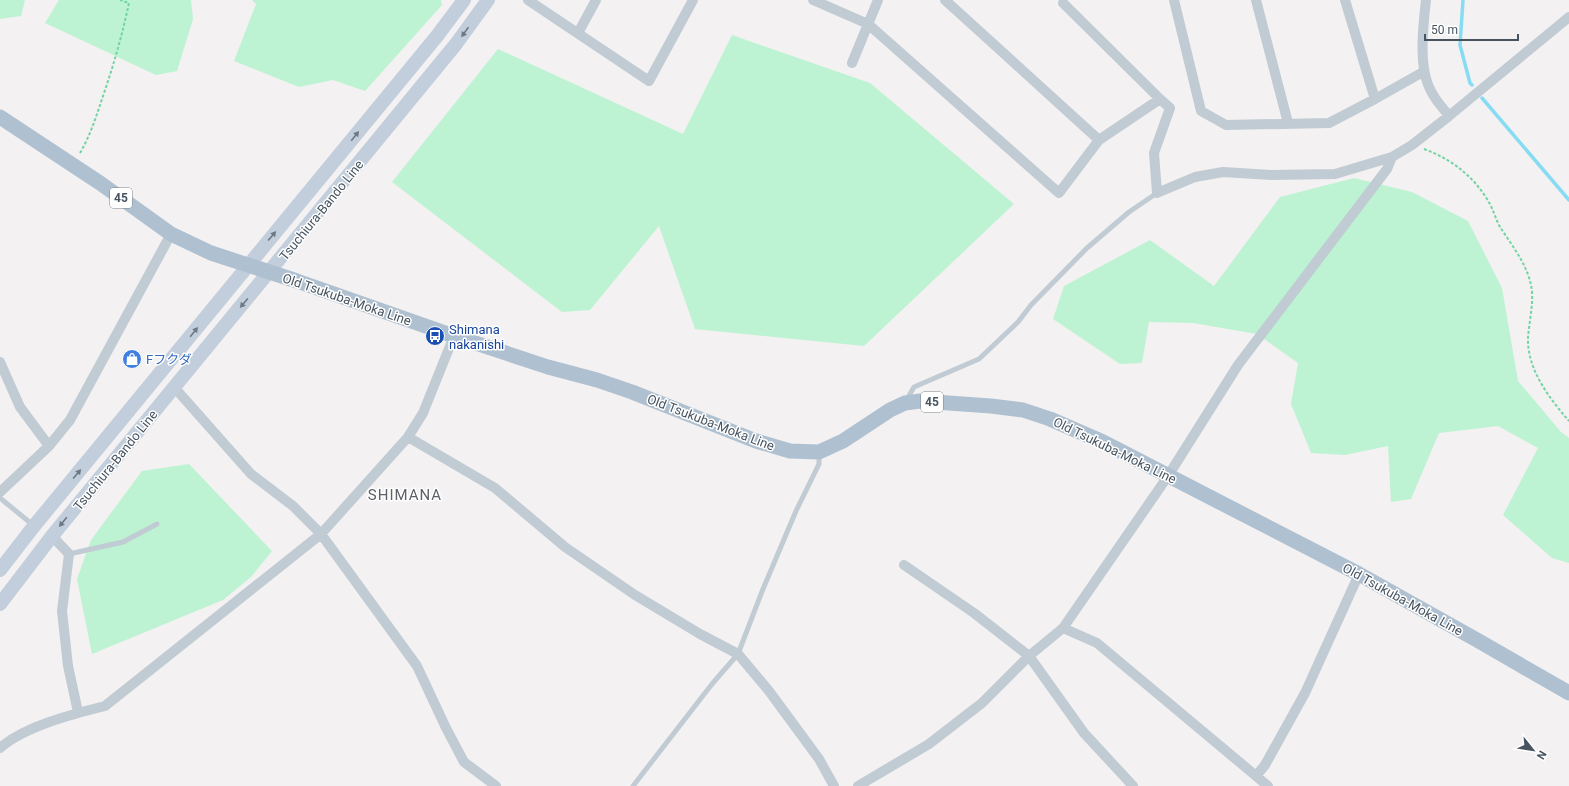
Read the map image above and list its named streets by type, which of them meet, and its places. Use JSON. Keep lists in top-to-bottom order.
{
  "streets": {
    "main road": ["45", "Tsuchiura-Bando Line", "Old Tsukuba-Moka Line"]
  },
  "crossings": [
    ["Tsuchiura-Bando Line", "Old Tsukuba-Moka Line"]
  ],
  "districts": ["SHIMANA"],
  "places": {
    "bus stop": ["Shimana nakanishi"],
    "shop": ["Fフクダ"]
  },
  "scale_bar": "50 m",
  "north": "bottom right"
}
